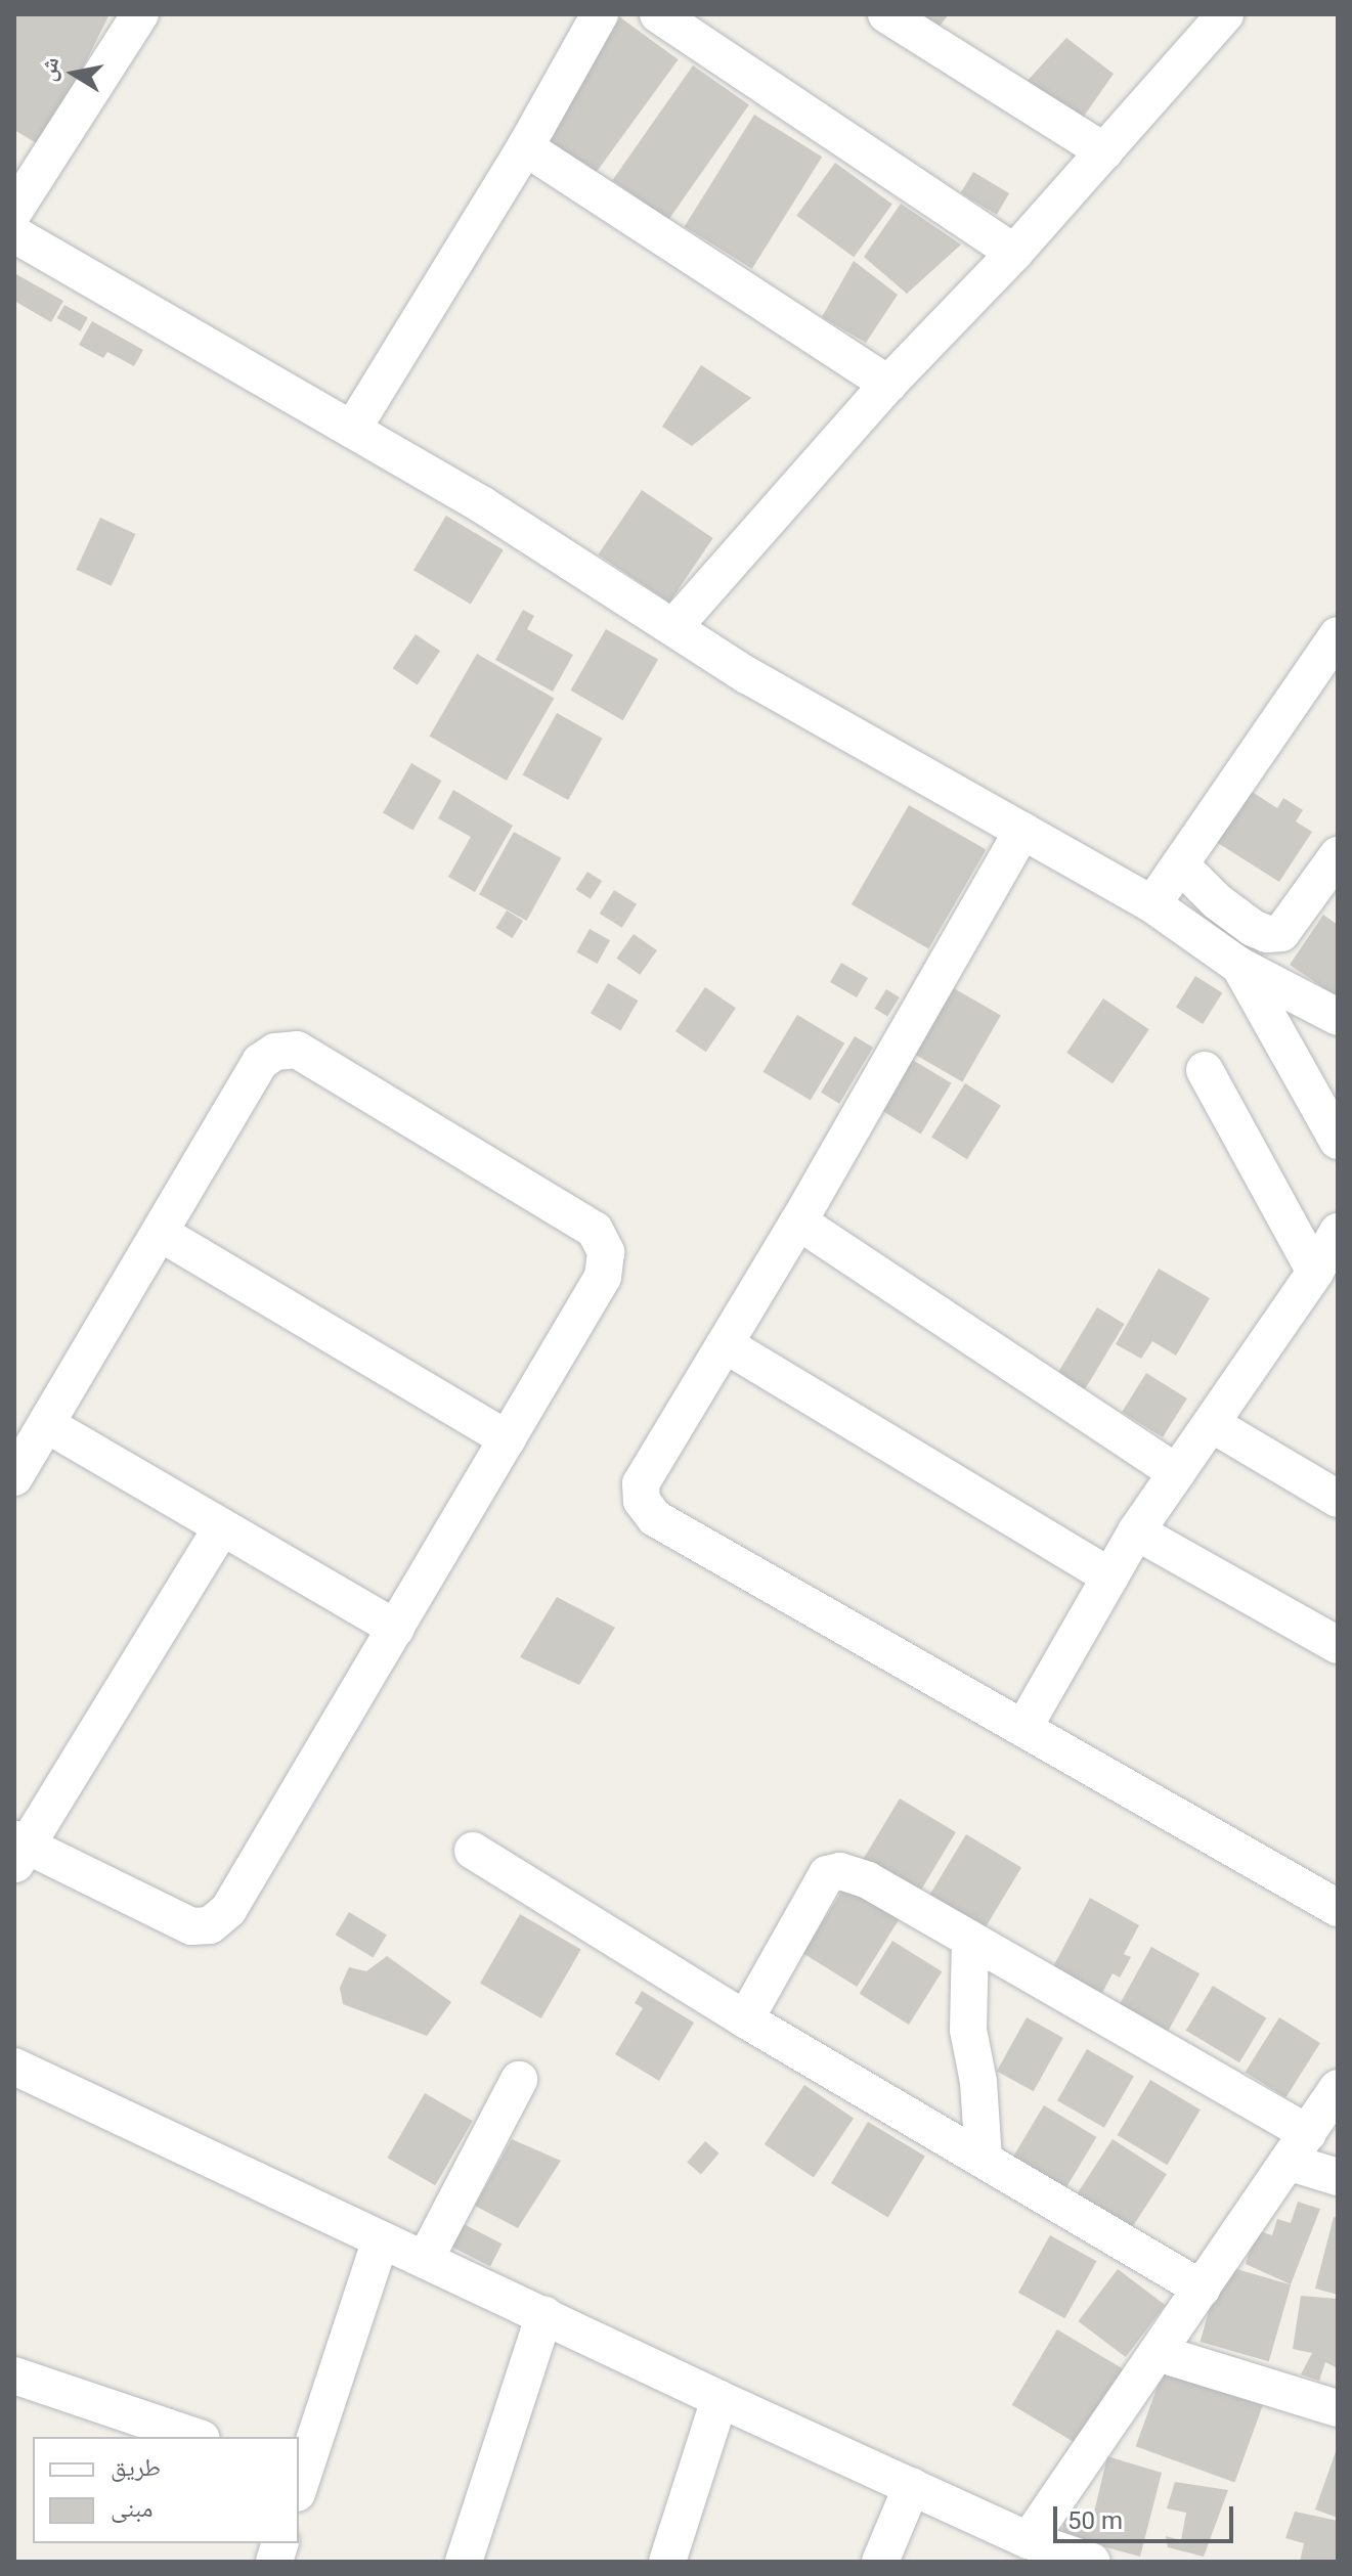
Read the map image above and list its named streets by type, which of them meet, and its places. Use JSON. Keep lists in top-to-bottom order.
{
  "legend": ["طريق", "مبنى"],
  "scale_bar": "50 m",
  "north": "left"
}
